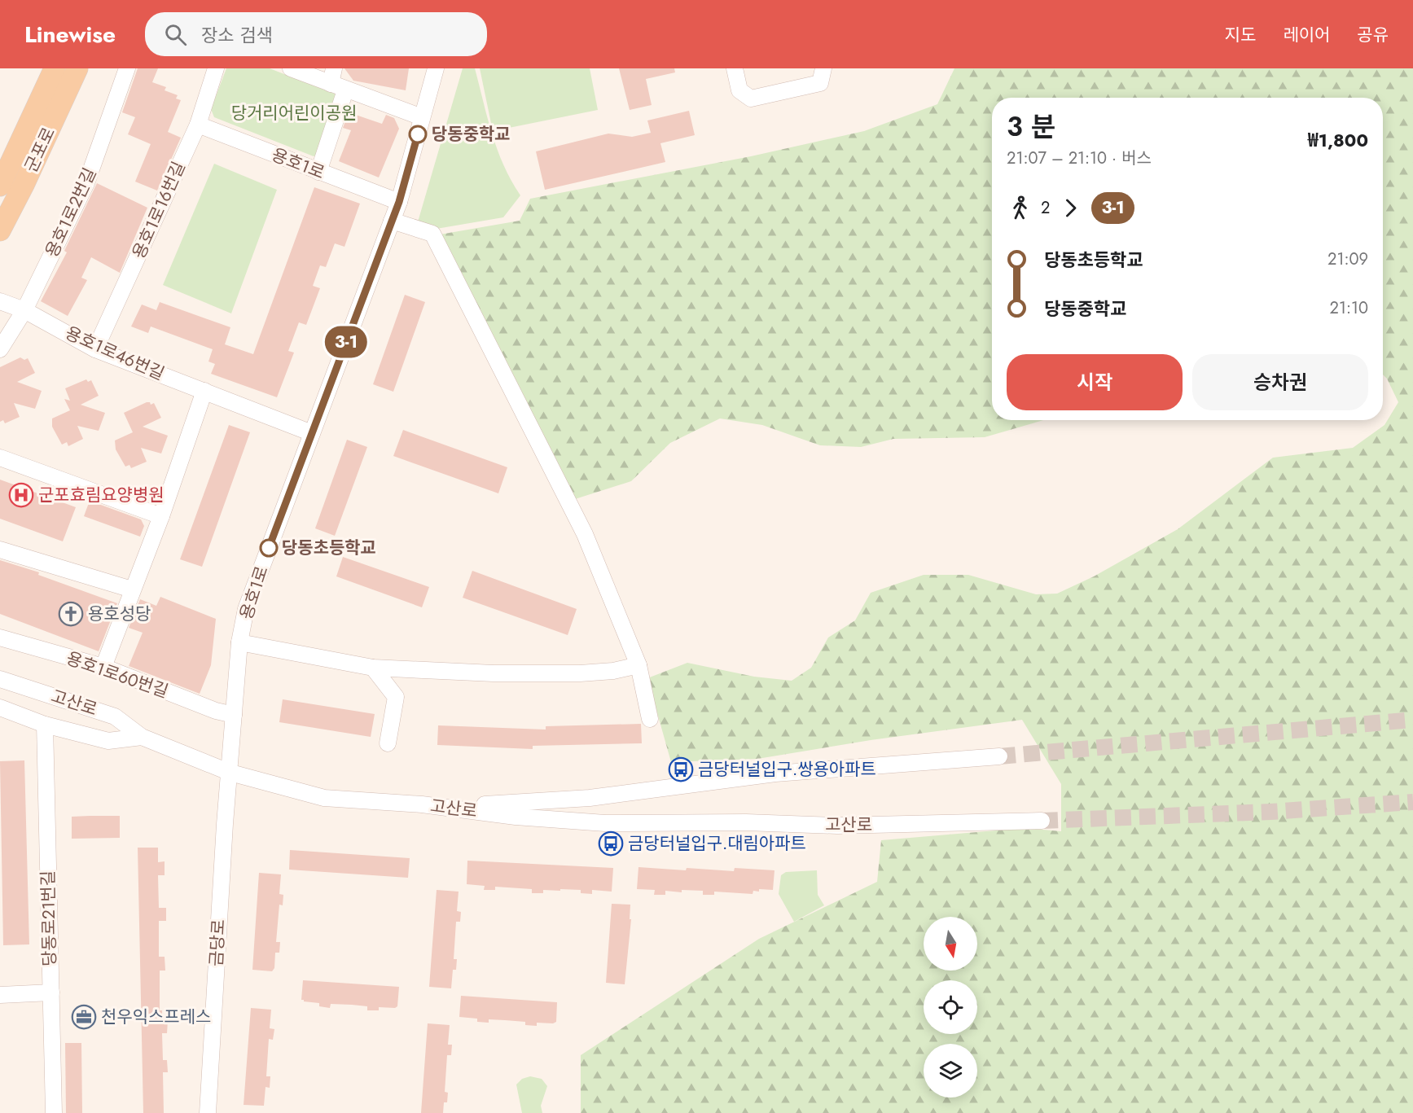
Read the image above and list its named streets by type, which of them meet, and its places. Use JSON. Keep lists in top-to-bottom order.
{
  "streets": {
    "main road": ["군포로"],
    "street": [
      "용호1로",
      "용호1로16번길",
      "용호1로2번길",
      "용호1로46번길",
      "용호1로60번길",
      "고산로",
      "당동로21번길",
      "금당로"
    ]
  },
  "crossings": [
    ["용호1로", "용호1로16번길"],
    ["용호1로", "용호1로46번길"],
    ["용호1로", "용호1로60번길"],
    ["용호1로", "고산로"],
    ["용호1로", "금당로"],
    ["용호1로16번길", "용호1로46번길"],
    ["용호1로2번길", "용호1로46번길"],
    ["고산로", "당동로21번길"],
    ["고산로", "금당로"]
  ],
  "parks": ["당거리어린이공원"],
  "places": {
    "other": ["당동중학교", "당동초등학교"],
    "hospital": ["군포효림요양병원"],
    "church": ["용호성당"],
    "bus stop": ["금당터널입구.쌍용아파트", "금당터널입구.대림아파트"],
    "office": ["천우익스프레스"]
  },
  "lines": ["bus line 3-1"],
  "north": "bottom",
  "page": {
    "header": "Linewise",
    "search": "장소 검색",
    "nav": ["지도", "레이어", "공유"],
    "on_map": "3-1",
    "heading": ["3 분", "21:07 – 21:10 · 버스", "₩1,800"],
    "legs": ["2", "3-1"],
    "list": [
      {
        "name": "당동초등학교",
        "value": "21:09"
      },
      {
        "name": "당동중학교",
        "value": "21:10"
      }
    ],
    "buttons": ["시작", "승차권"]
  }
}
